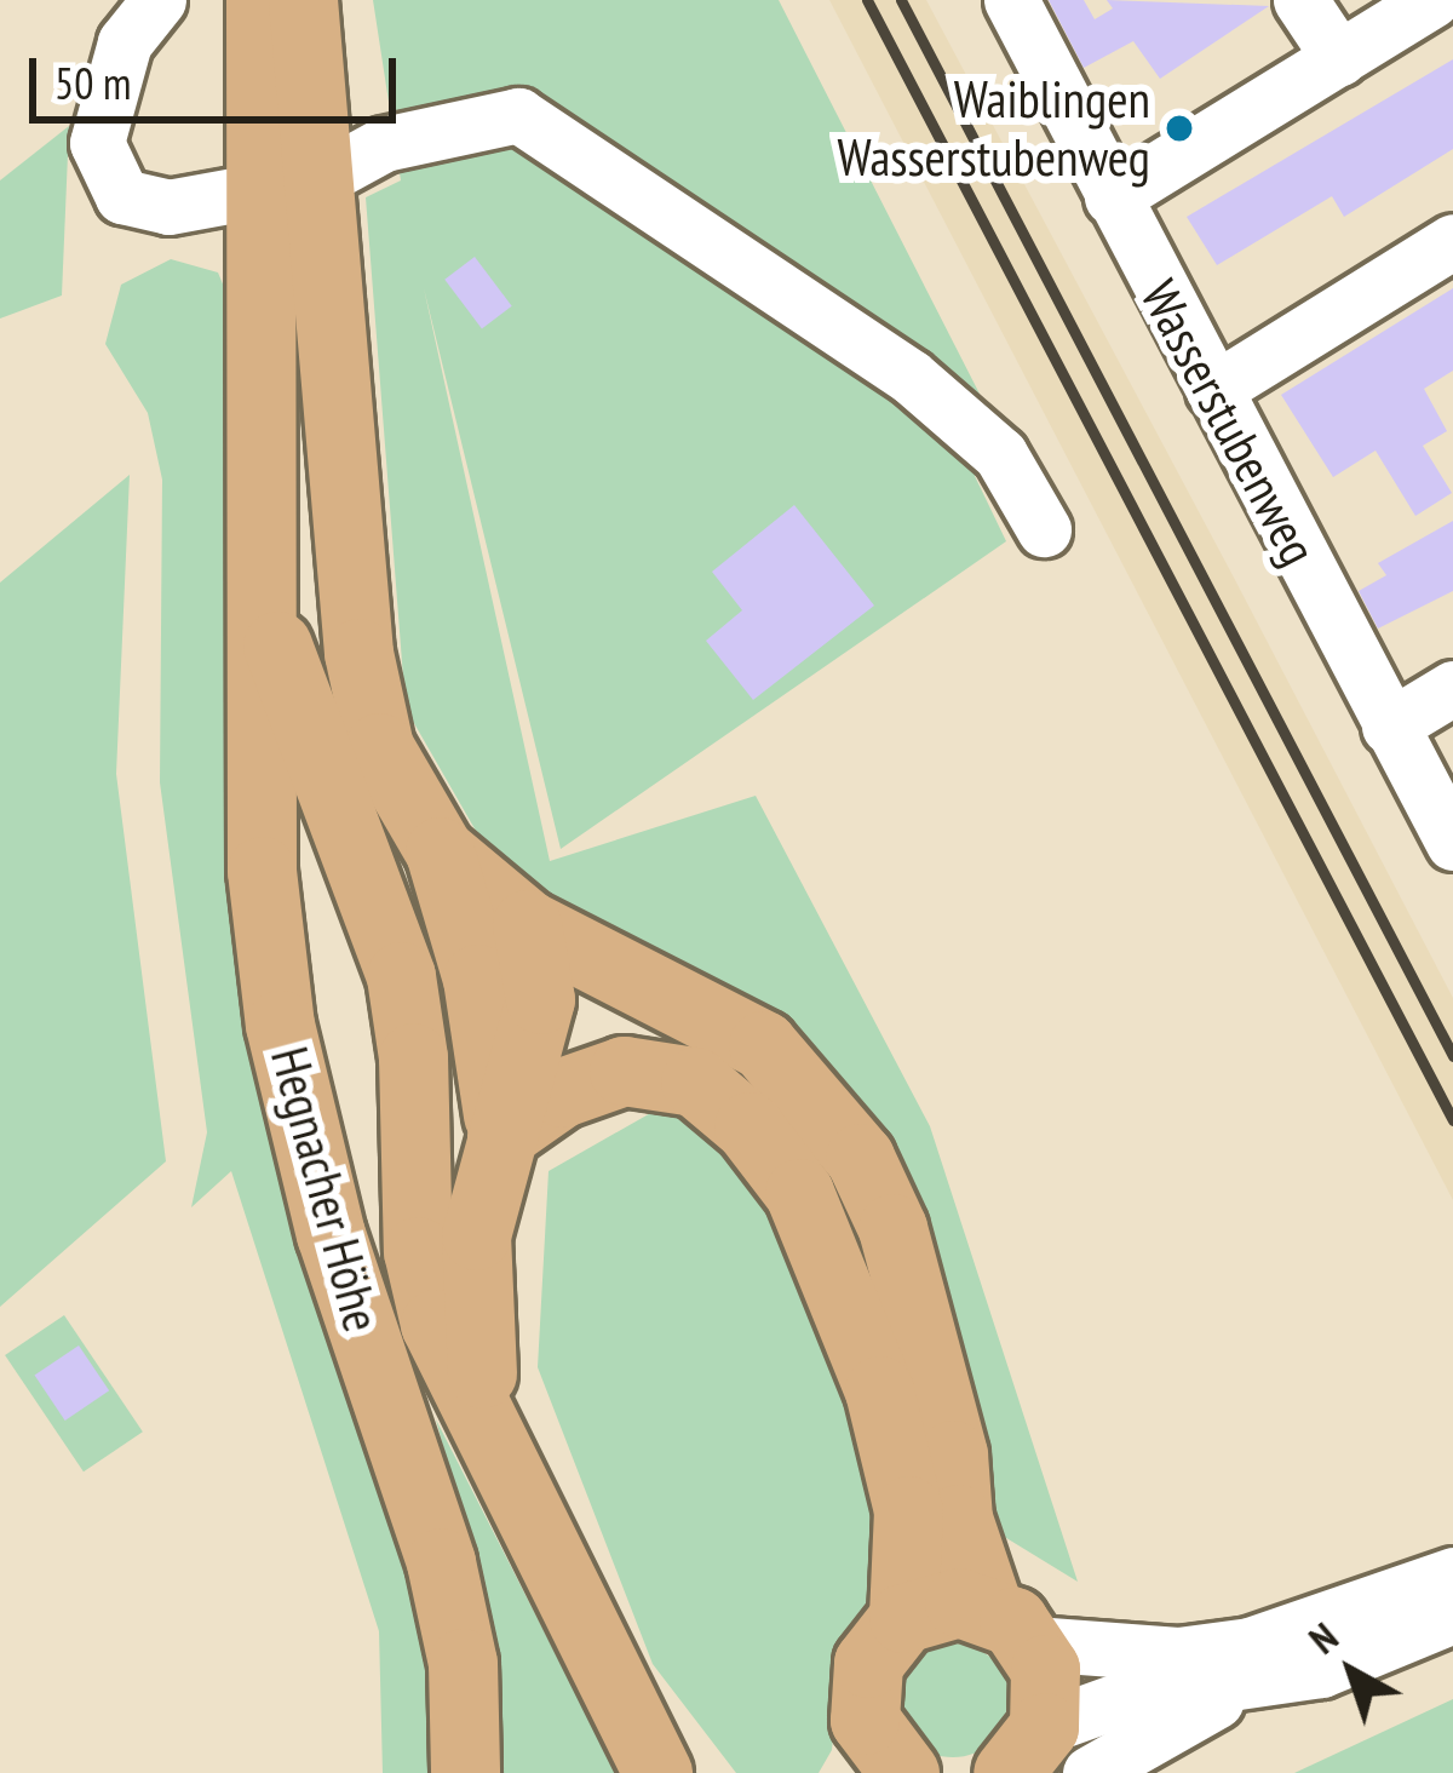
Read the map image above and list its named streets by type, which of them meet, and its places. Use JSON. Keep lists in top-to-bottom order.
{
  "streets": {
    "main road": ["Hegnacher Höhe"],
    "street": ["Wasserstubenweg"]
  },
  "places": ["Waiblingen Wasserstubenweg"],
  "scale_bar": "50 m",
  "north": "top left"
}
